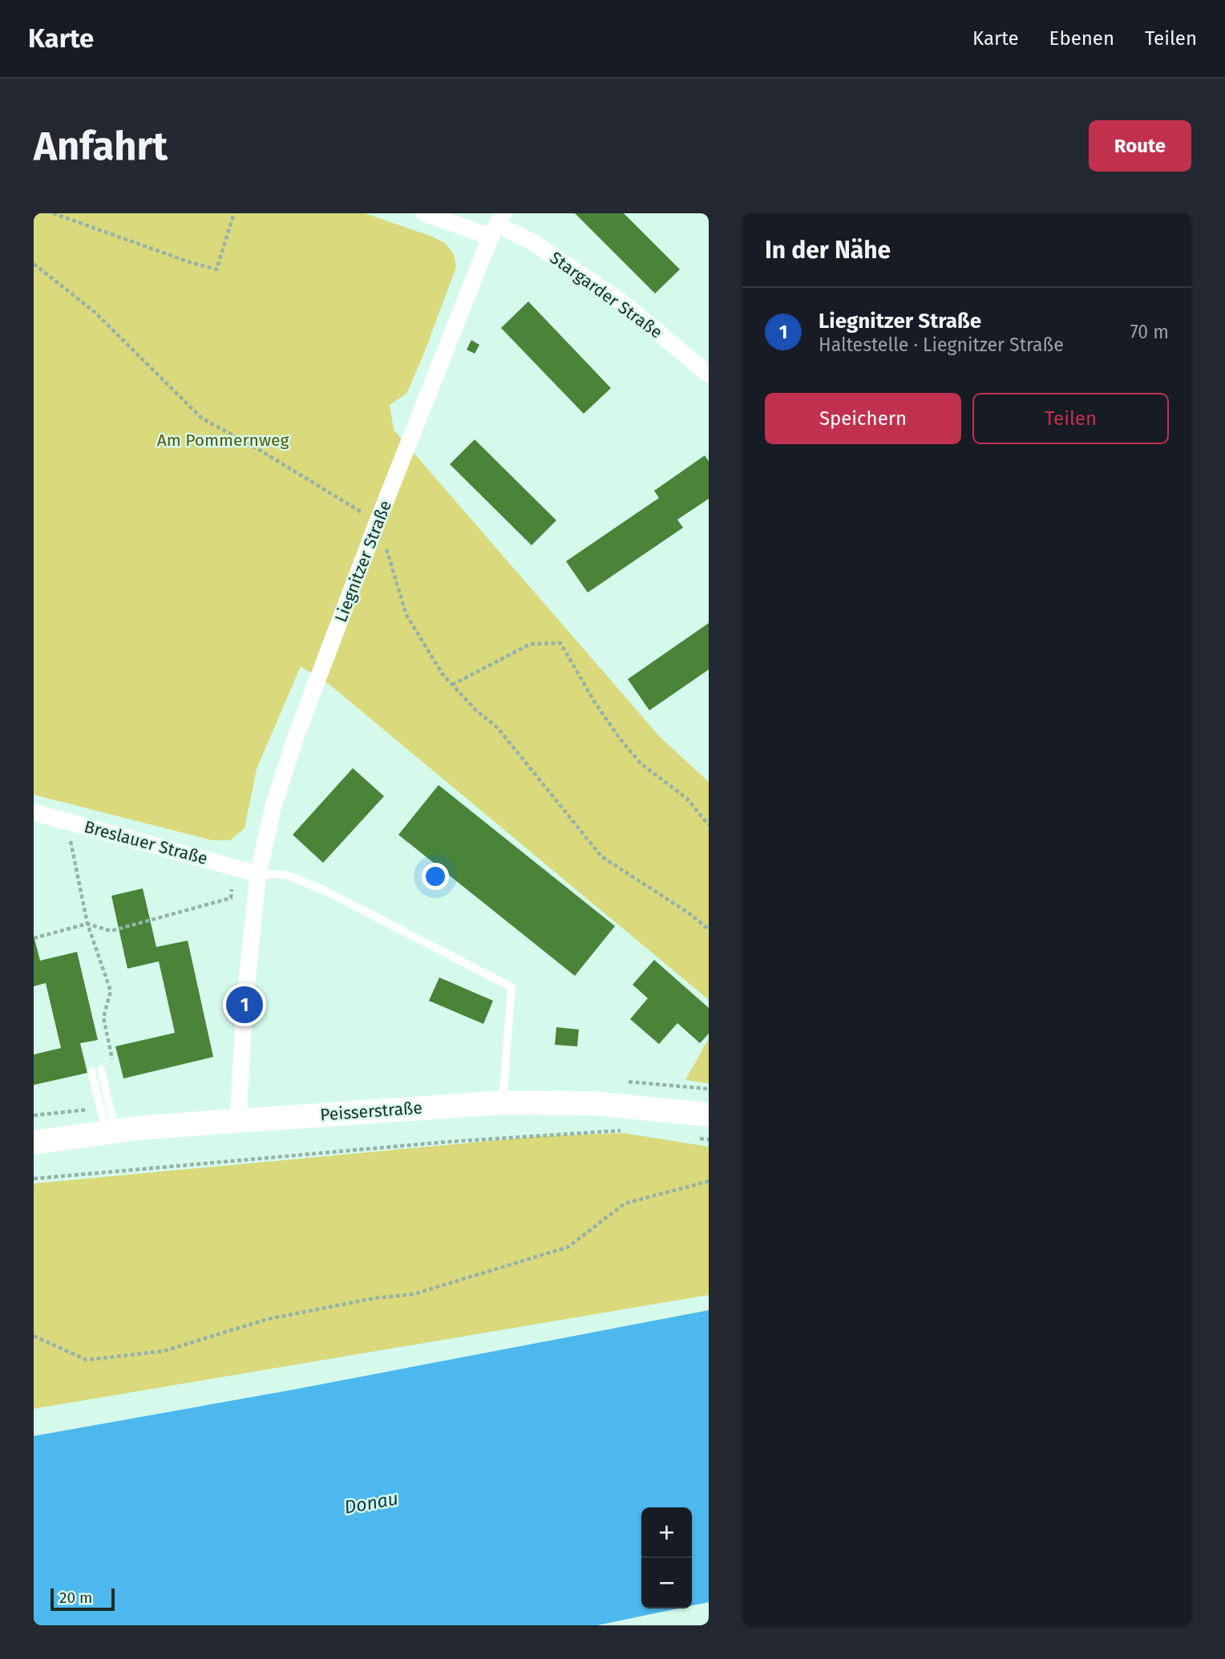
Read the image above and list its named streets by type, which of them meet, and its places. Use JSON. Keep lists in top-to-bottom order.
{
  "streets": {
    "street": [
      "Stargarder Straße",
      "Liegnitzer Straße",
      "Breslauer Straße",
      "Peisserstraße"
    ]
  },
  "crossings": [
    ["Stargarder Straße", "Liegnitzer Straße"],
    ["Liegnitzer Straße", "Breslauer Straße"],
    ["Liegnitzer Straße", "Peisserstraße"]
  ],
  "water": ["Donau"],
  "parks": ["Am Pommernweg"],
  "scale_bar": "20 m",
  "page": {
    "header": "Karte",
    "nav": ["Karte", "Ebenen", "Teilen"],
    "buttons": [
      "Route",
      ["Speichern", "Teilen"]
    ],
    "title": "Anfahrt",
    "heading": "In der Nähe",
    "list": [
      {
        "mark": "1",
        "name": "Liegnitzer Straße",
        "note": "Haltestelle · Liegnitzer Straße",
        "value": "70 m"
      }
    ],
    "pins": "1",
    "map_buttons": ["+", "−"],
    "scale": "20 m"
  }
}
